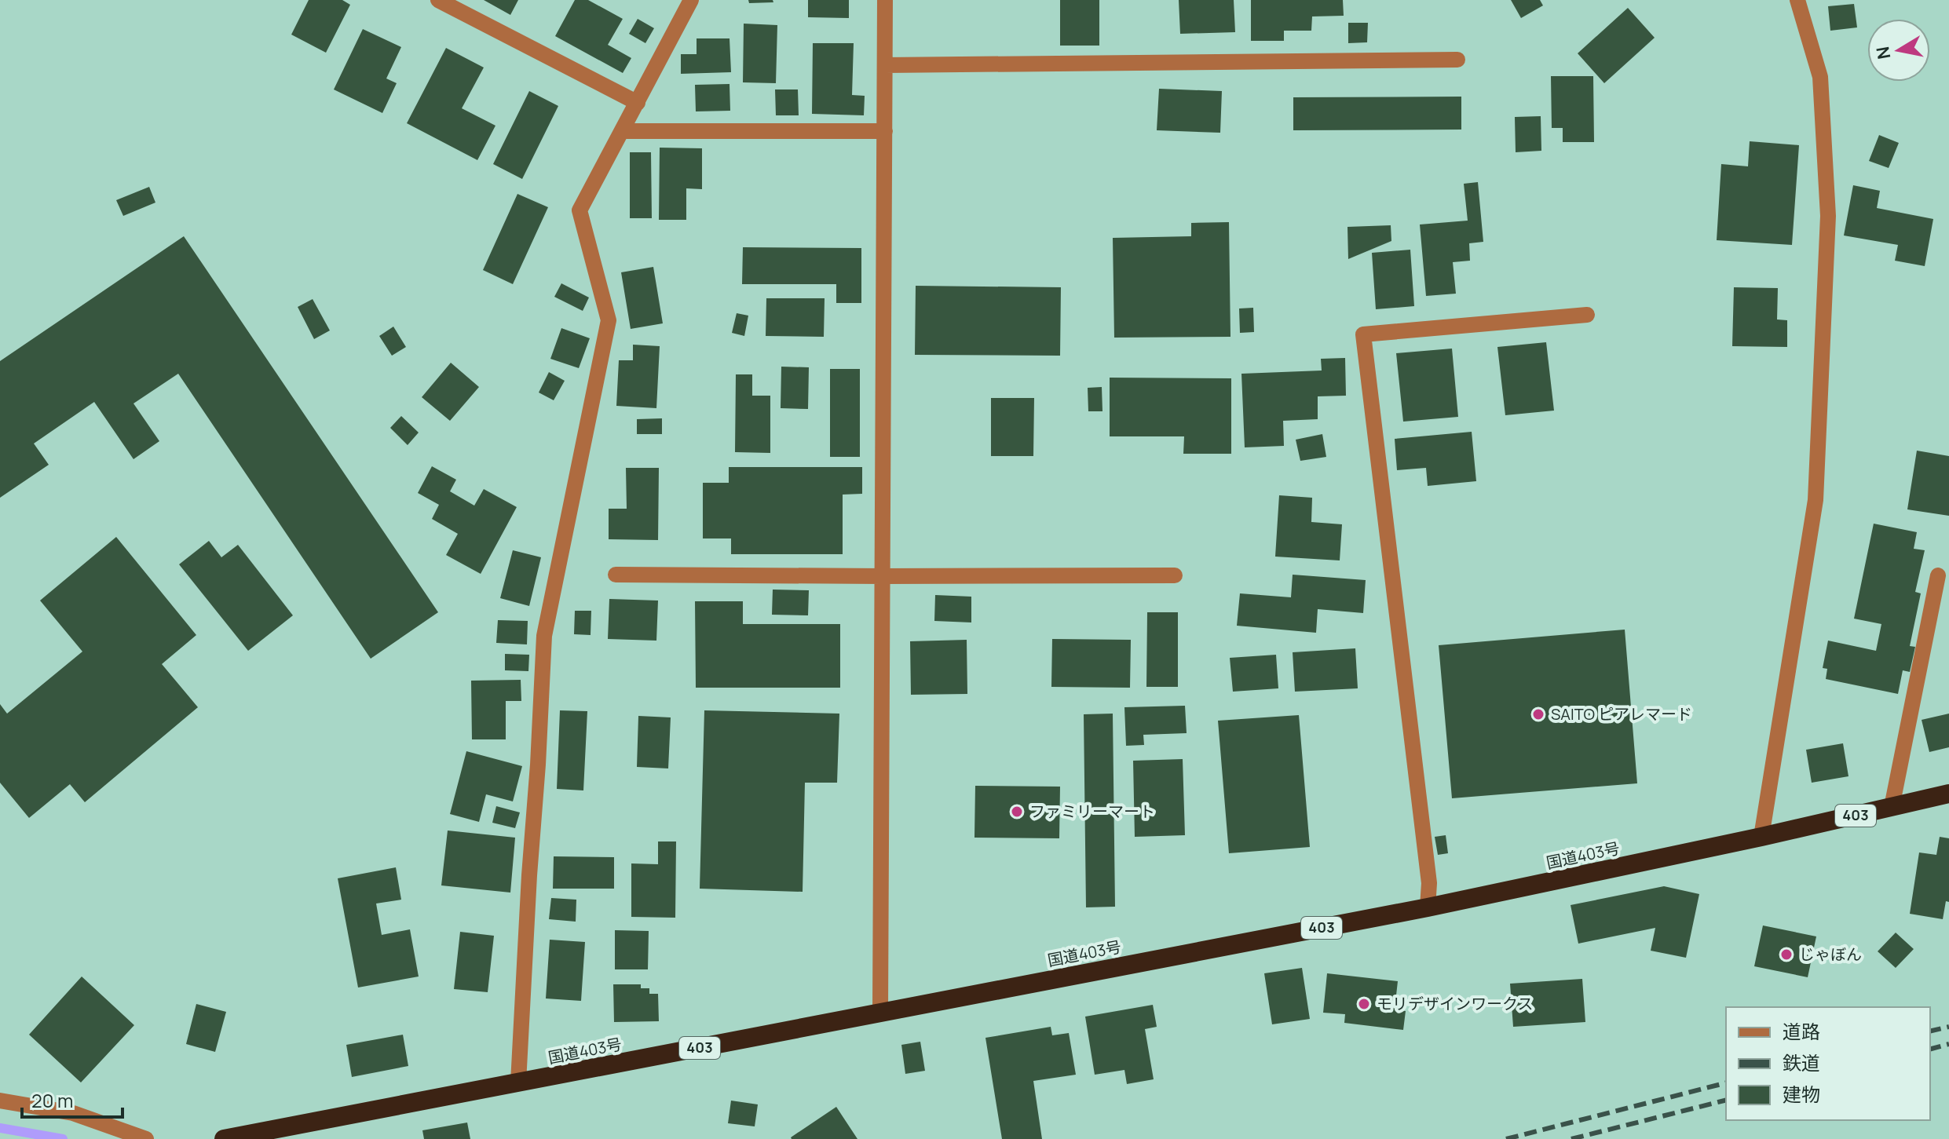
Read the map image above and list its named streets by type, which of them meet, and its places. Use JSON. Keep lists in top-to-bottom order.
{
  "streets": {
    "highway": ["403", "国道403号"]
  },
  "places": [
    "SAITO ピアレマード",
    "ファミリーマート",
    "じゃぼん",
    "モリデザインワークス"
  ],
  "legend": ["道路", "鉄道", "建物"],
  "scale_bar": "20 m",
  "north": "left"
}
